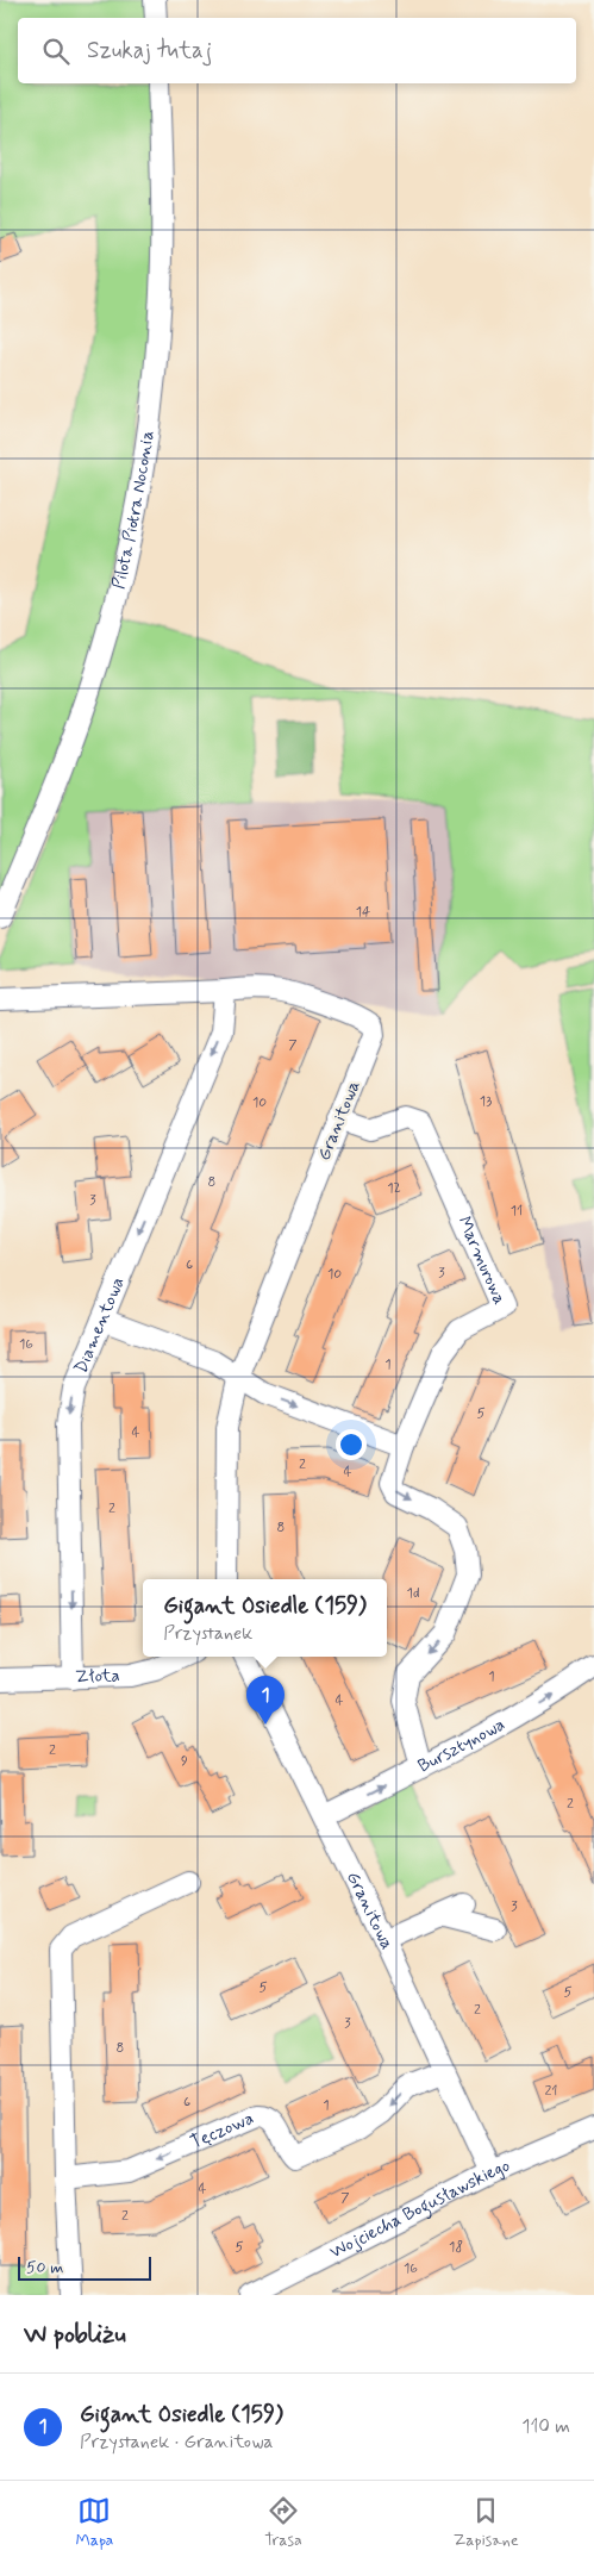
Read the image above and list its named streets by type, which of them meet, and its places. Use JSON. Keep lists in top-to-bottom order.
{
  "streets": {
    "street": [
      "Pilota Piotra Noconia",
      "Granitowa",
      "Marmurowa",
      "Diamentowa",
      "Złota",
      "Bursztynowa",
      "Tęczowa",
      "Wojciecha Bogusławskiego"
    ]
  },
  "crossings": [
    ["Granitowa", "Marmurowa"],
    ["Granitowa", "Diamentowa"],
    ["Granitowa", "Bursztynowa"],
    ["Granitowa", "Tęczowa"],
    ["Granitowa", "Wojciecha Bogusławskiego"],
    ["Diamentowa", "Złota"]
  ],
  "one_way": ["Diamentowa", "Bursztynowa", "Tęczowa"],
  "house_numbers": [
    "14",
    "7",
    "13",
    "10",
    "8",
    "12",
    "3",
    "11",
    "6",
    "3",
    "10",
    "16",
    "1",
    "5",
    "4",
    "2",
    "4",
    "2",
    "8",
    "1d",
    "1",
    "4",
    "2",
    "9",
    "2",
    "3",
    "5",
    "5",
    "2",
    "3",
    "8",
    "21",
    "6",
    "1",
    "4",
    "7",
    "2",
    "5",
    "18",
    "16"
  ],
  "scale_bar": "50 m",
  "page": {
    "search": "Szukaj tutaj",
    "popup": ["Gigant Osiedle (159)", "Przystanek"],
    "pins": "1",
    "scale": "50 m",
    "heading": "W pobliżu",
    "list": [
      {
        "mark": "1",
        "name": "Gigant Osiedle (159)",
        "note": "Przystanek · Granitowa",
        "value": "110 m"
      }
    ],
    "nav": ["Mapa", "Trasa", "Zapisane"]
  }
}
